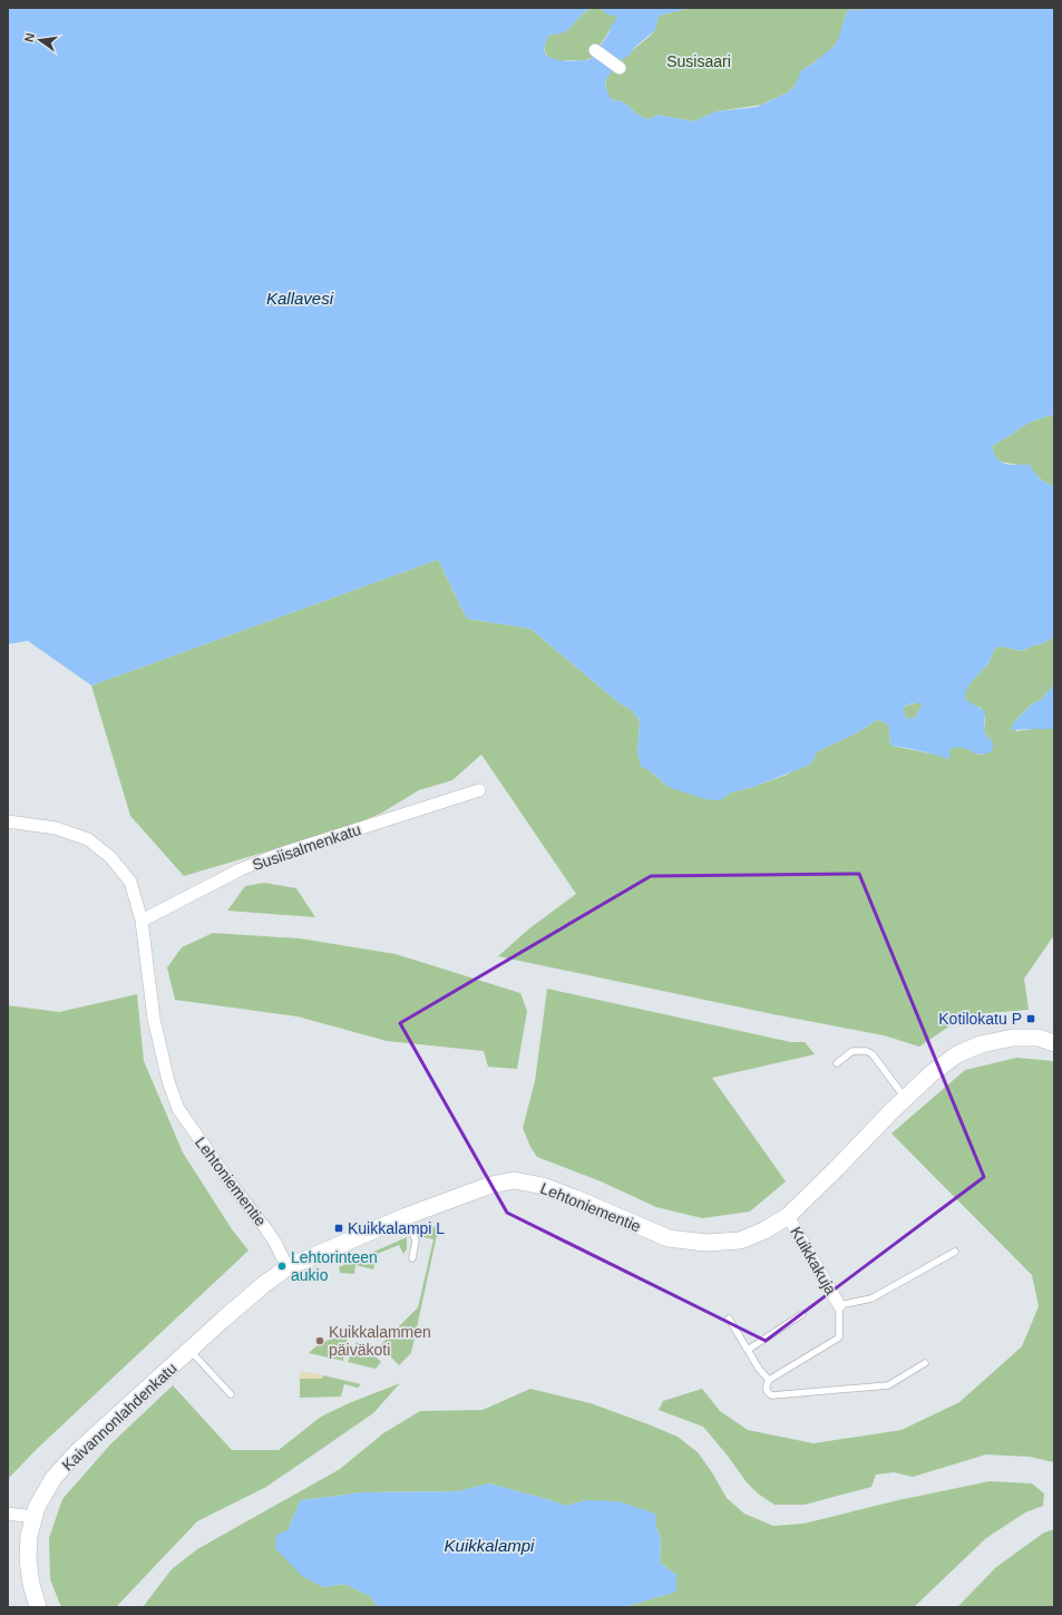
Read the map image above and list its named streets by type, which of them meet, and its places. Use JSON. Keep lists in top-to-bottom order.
{
  "streets": {
    "street": [
      "Susiisalmenkatu",
      "Lehtoniementie",
      "Kuikkakuja",
      "Kaivannonlahdenkatu"
    ]
  },
  "crossings": [
    ["Susiisalmenkatu", "Lehtoniementie"],
    ["Lehtoniementie", "Kuikkakuja"],
    ["Lehtoniementie", "Kaivannonlahdenkatu"]
  ],
  "water": ["Kallavesi", "Kuikkalampi"],
  "parks": ["Susisaari"],
  "places": {
    "transit": ["Kotilokatu P", "Kuikkalampi L"],
    "other": ["Lehtorinteen aukio", "Kuikkalammen päiväkoti"]
  },
  "north": "left"
}
